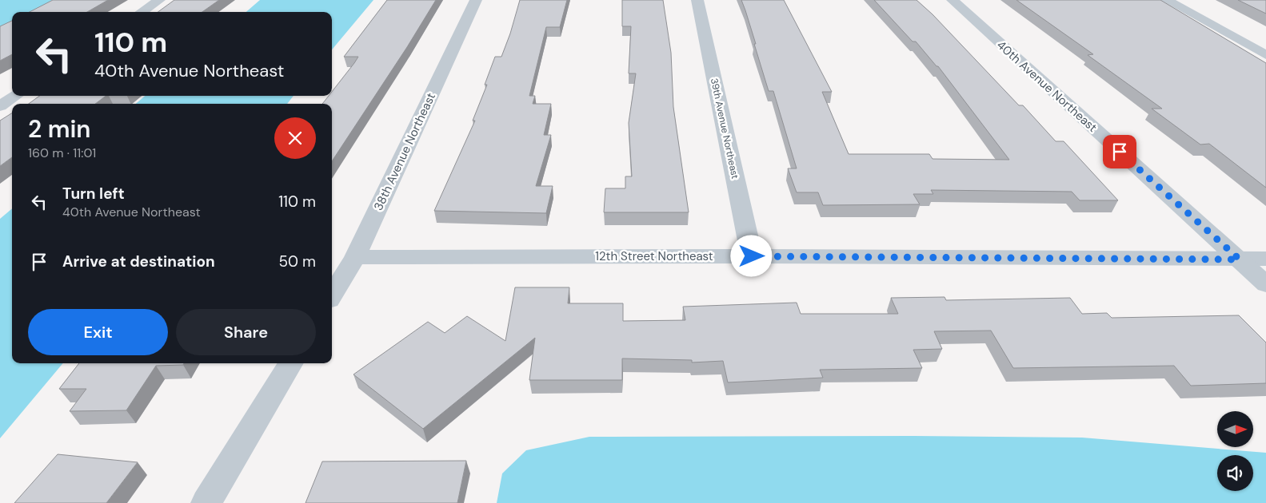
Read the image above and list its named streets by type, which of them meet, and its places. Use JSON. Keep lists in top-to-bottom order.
{
  "streets": {
    "street": [
      "40th Avenue Northeast",
      "39th Avenue Northeast",
      "38th Avenue Northeast",
      "12th Street Northeast"
    ]
  },
  "crossings": [
    ["40th Avenue Northeast", "12th Street Northeast"],
    ["39th Avenue Northeast", "12th Street Northeast"],
    ["38th Avenue Northeast", "12th Street Northeast"]
  ],
  "north": "right",
  "page": {
    "turn": ["110 m", "40th Avenue Northeast"],
    "heading": ["2 min", "160 m · 11:01"],
    "list": [
      {
        "name": "Turn left",
        "note": "40th Avenue Northeast",
        "value": "110 m"
      },
      {
        "name": "Arrive at destination",
        "value": "50 m"
      }
    ],
    "buttons": ["Exit", "Share"]
  }
}
